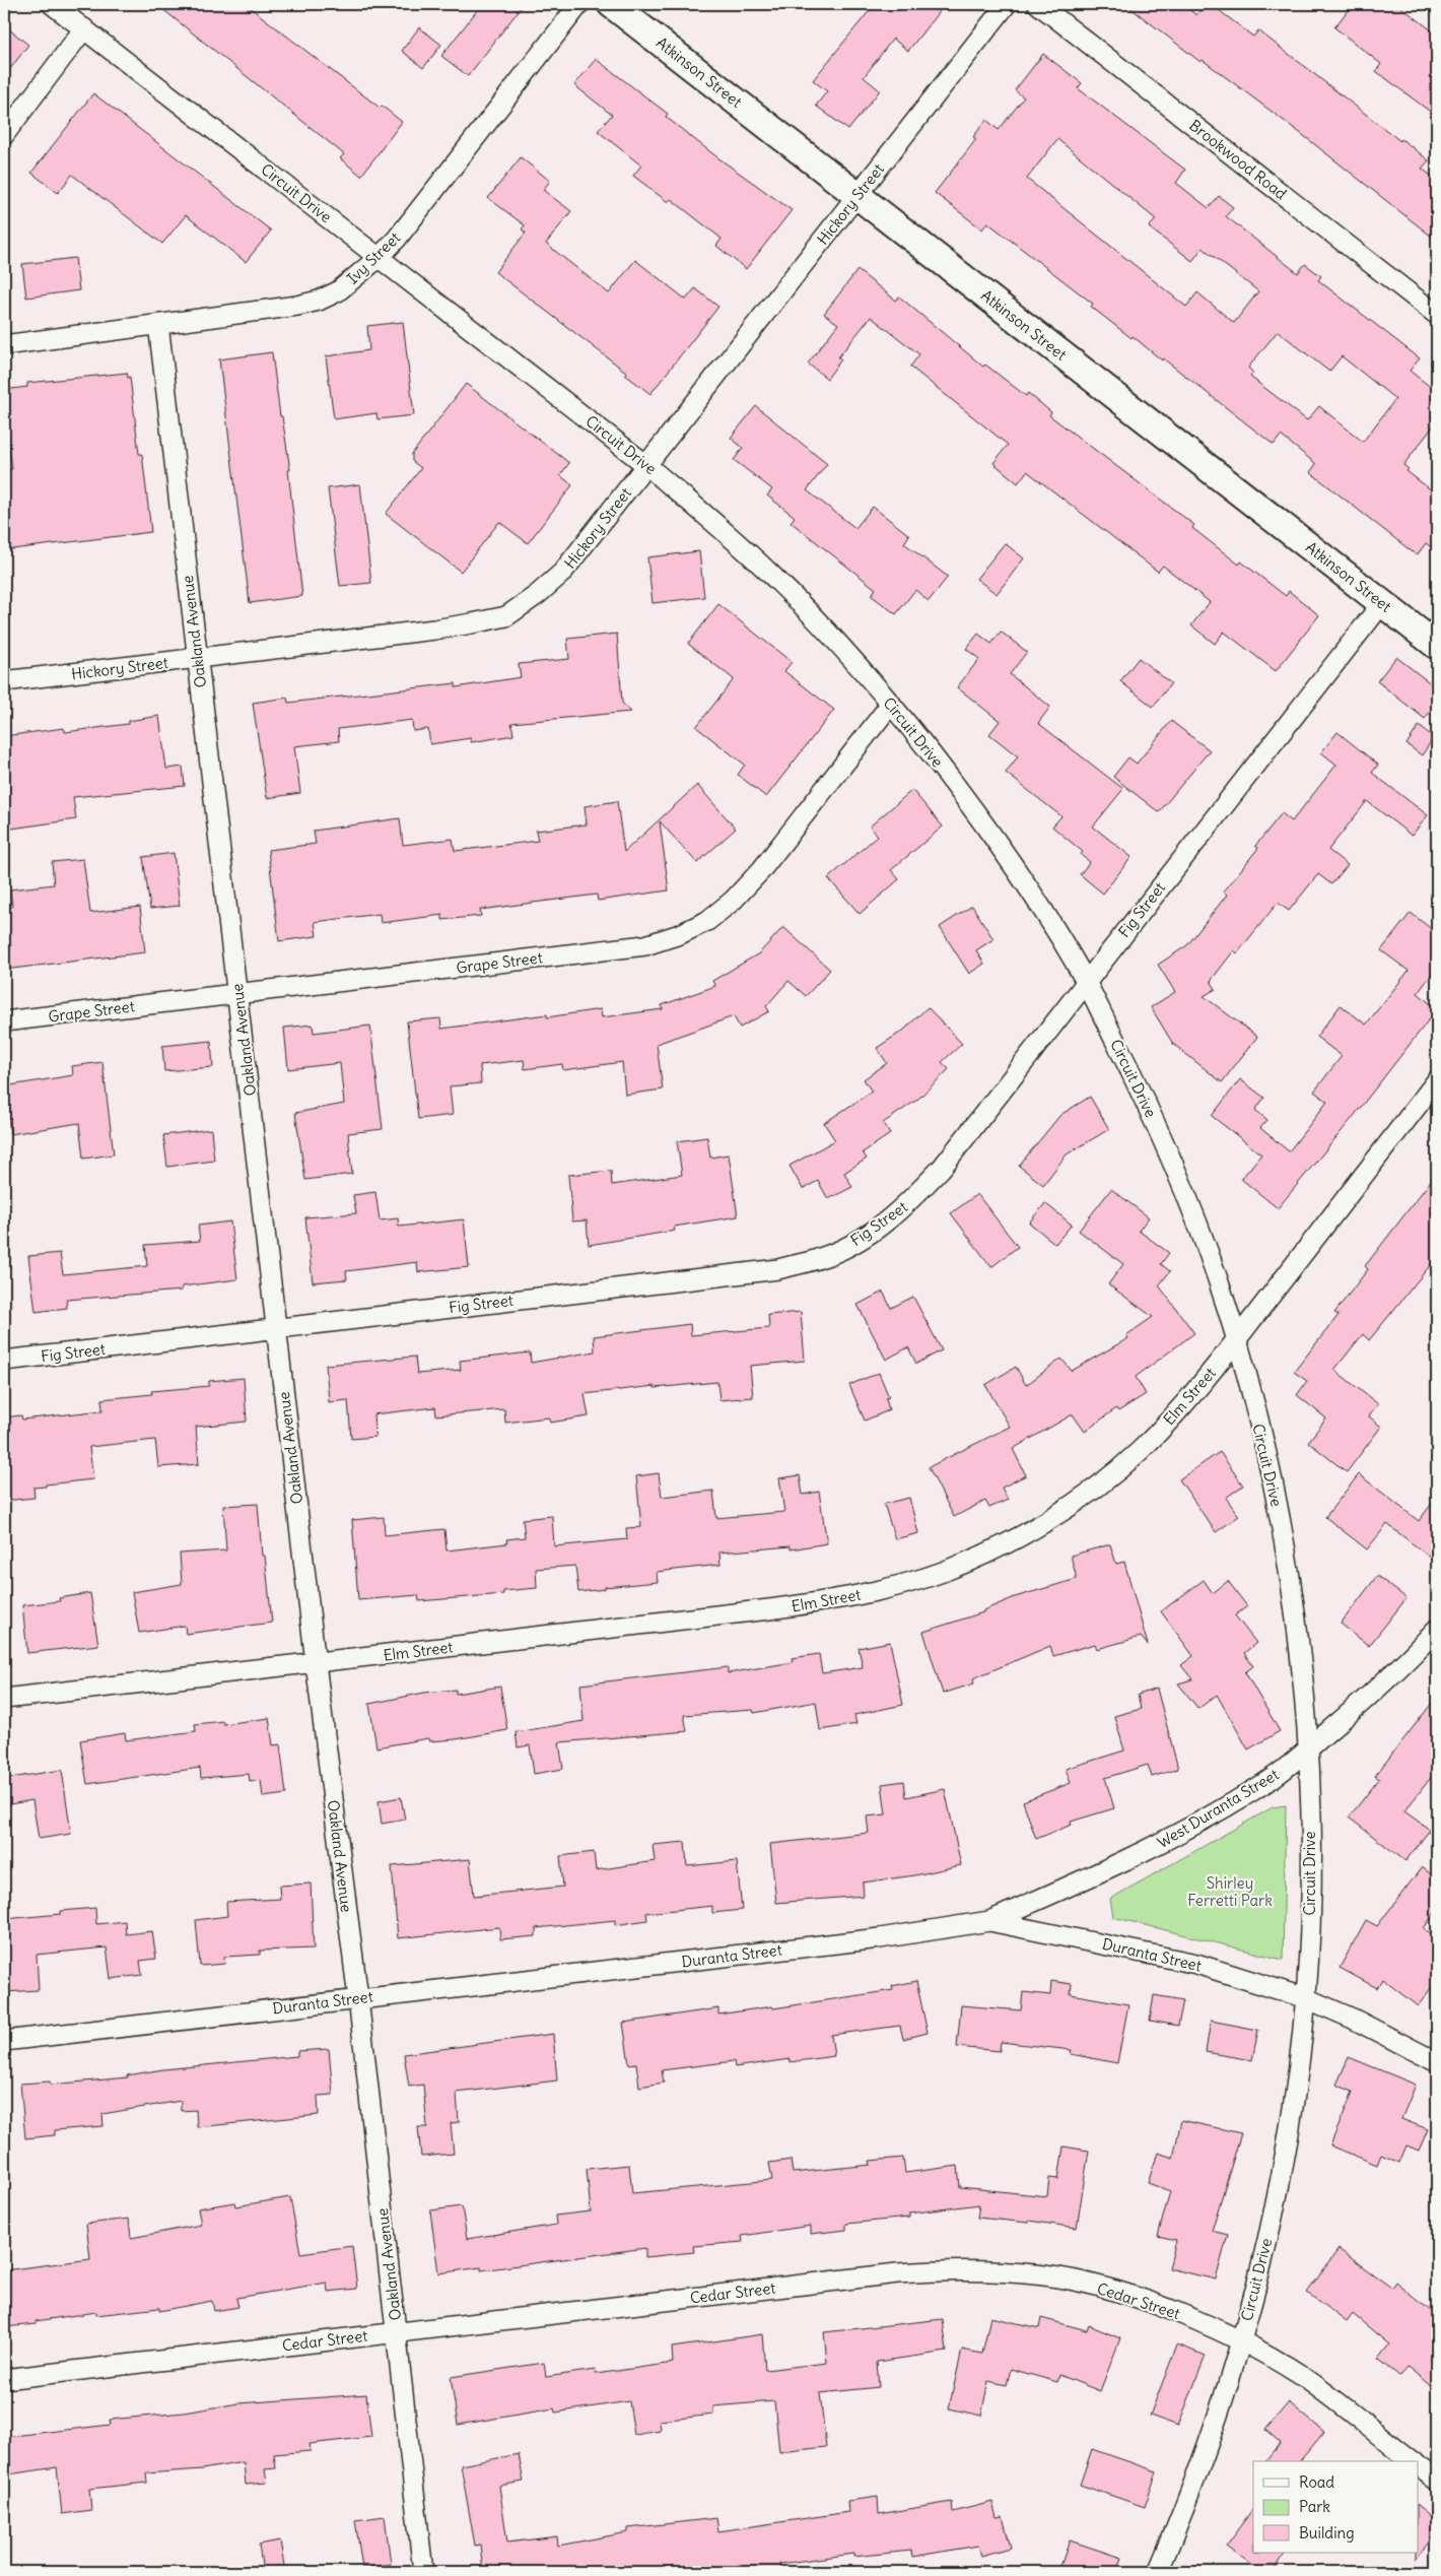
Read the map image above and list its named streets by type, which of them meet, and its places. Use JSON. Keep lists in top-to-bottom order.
{
  "streets": {
    "street": [
      "Atkinson Street",
      "Brookwood Road",
      "Circuit Drive",
      "Hickory Street",
      "Ivy Street",
      "Oakland Avenue",
      "Fig Street",
      "Grape Street",
      "Elm Street",
      "West Duranta Street",
      "Duranta Street",
      "Cedar Street"
    ]
  },
  "crossings": [
    ["Atkinson Street", "Hickory Street"],
    ["Atkinson Street", "Fig Street"],
    ["Circuit Drive", "Hickory Street"],
    ["Circuit Drive", "Ivy Street"],
    ["Circuit Drive", "Fig Street"],
    ["Circuit Drive", "Grape Street"],
    ["Circuit Drive", "Elm Street"],
    ["Circuit Drive", "West Duranta Street"],
    ["Circuit Drive", "Duranta Street"],
    ["Circuit Drive", "Cedar Street"],
    ["Hickory Street", "Oakland Avenue"],
    ["Ivy Street", "Oakland Avenue"],
    ["Oakland Avenue", "Fig Street"],
    ["Oakland Avenue", "Grape Street"],
    ["Oakland Avenue", "Elm Street"],
    ["Oakland Avenue", "Duranta Street"],
    ["Oakland Avenue", "Cedar Street"],
    ["West Duranta Street", "Duranta Street"]
  ],
  "parks": ["Shirley Ferretti Park"],
  "legend": ["Road", "Park", "Building"]
}
